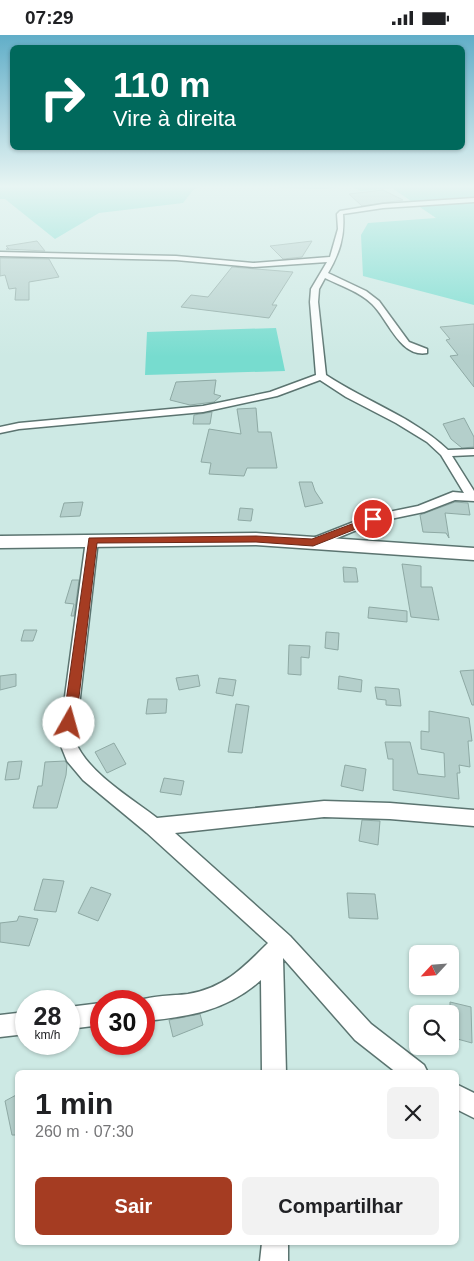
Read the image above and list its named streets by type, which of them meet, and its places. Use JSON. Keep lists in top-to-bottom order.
{
  "north": "bottom left",
  "page": {
    "status": "07:29",
    "turn": ["110 m", "Vire à direita"],
    "speed": "28 km/h",
    "limit": "30",
    "heading": ["1 min", "260 m · 07:30"],
    "buttons": ["Sair", "Compartilhar"]
  }
}
